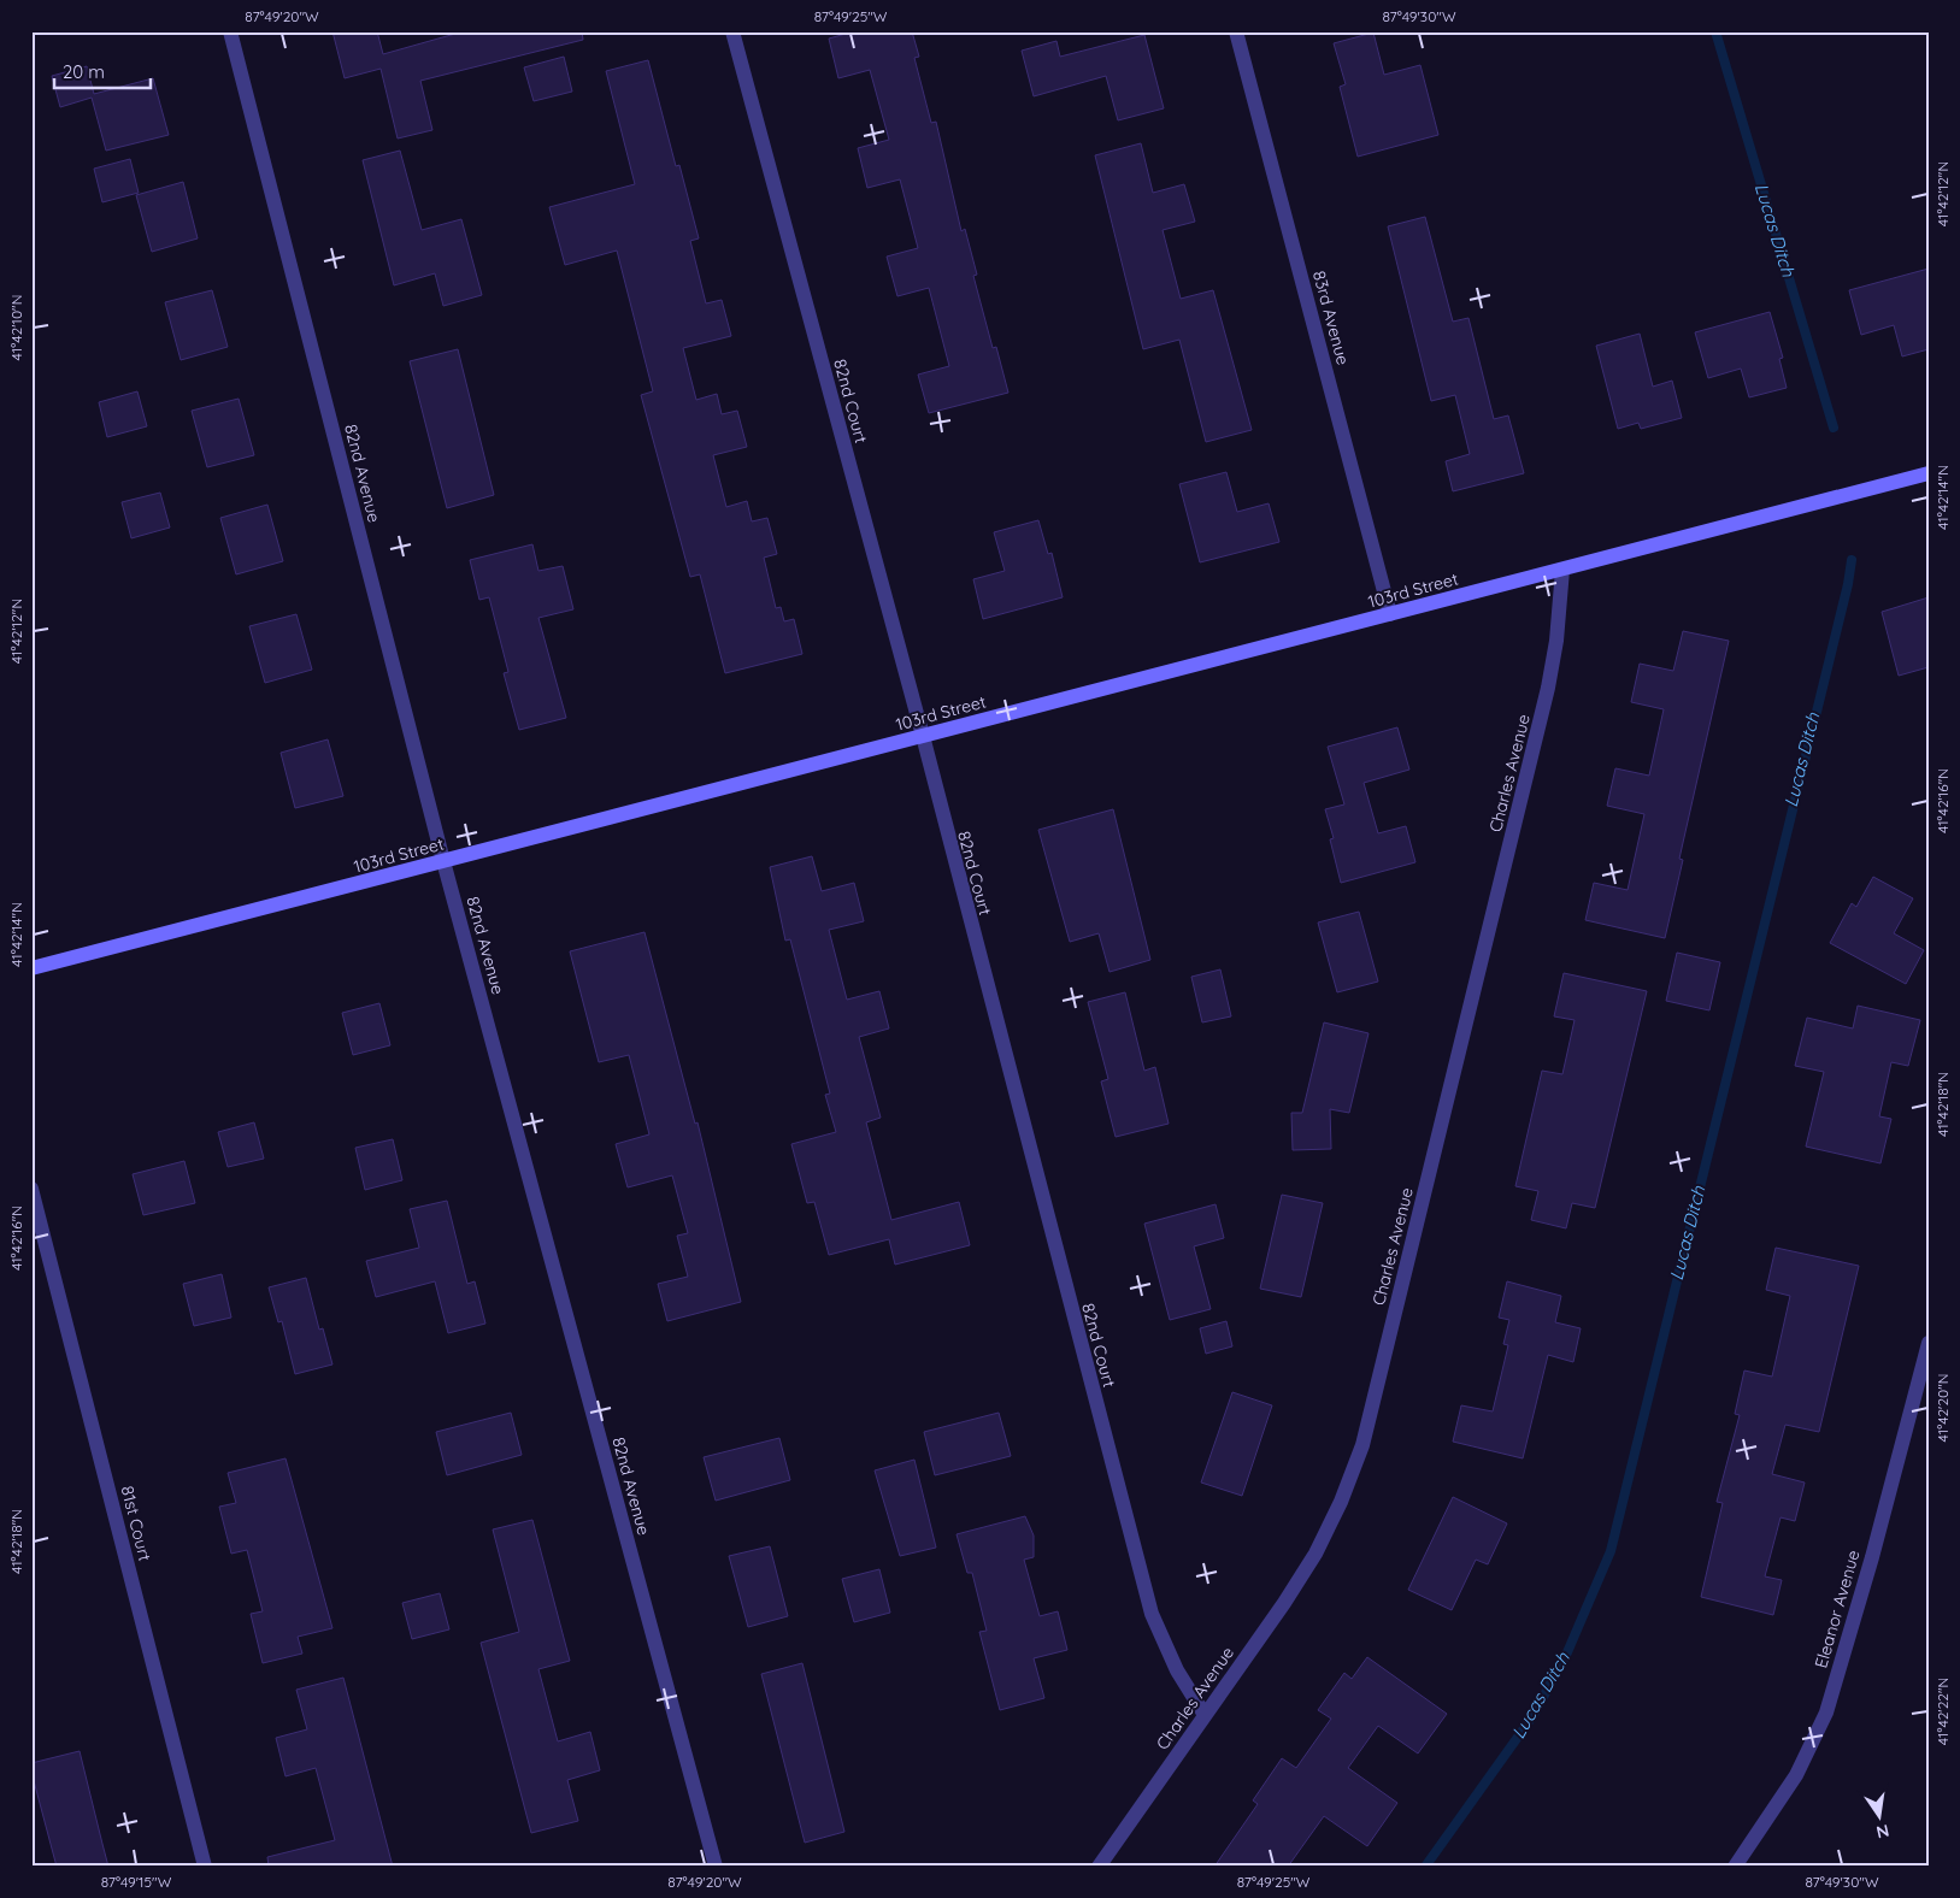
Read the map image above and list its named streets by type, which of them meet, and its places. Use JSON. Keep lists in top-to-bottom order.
{
  "streets": {
    "street": [
      "83rd Avenue",
      "82nd Court",
      "82nd Avenue",
      "103rd Street",
      "Charles Avenue",
      "81st Court",
      "Eleanor Avenue"
    ]
  },
  "crossings": [
    ["83rd Avenue", "103rd Street"],
    ["82nd Court", "103rd Street"],
    ["82nd Court", "Charles Avenue"],
    ["82nd Avenue", "103rd Street"],
    ["103rd Street", "Charles Avenue"]
  ],
  "water": ["Lucas Ditch"],
  "scale_bar": "20 m",
  "north": "bottom",
  "coordinates": [
    "87°49'20\"W",
    "87°49'25\"W",
    "87°49'30\"W",
    "41°42'12\"N",
    "41°42'10\"N",
    "41°42'14\"N",
    "41°42'16\"N",
    "41°42'18\"N",
    "41°42'20\"N",
    "41°42'22\"N",
    "87°49'15\"W"
  ]
}
